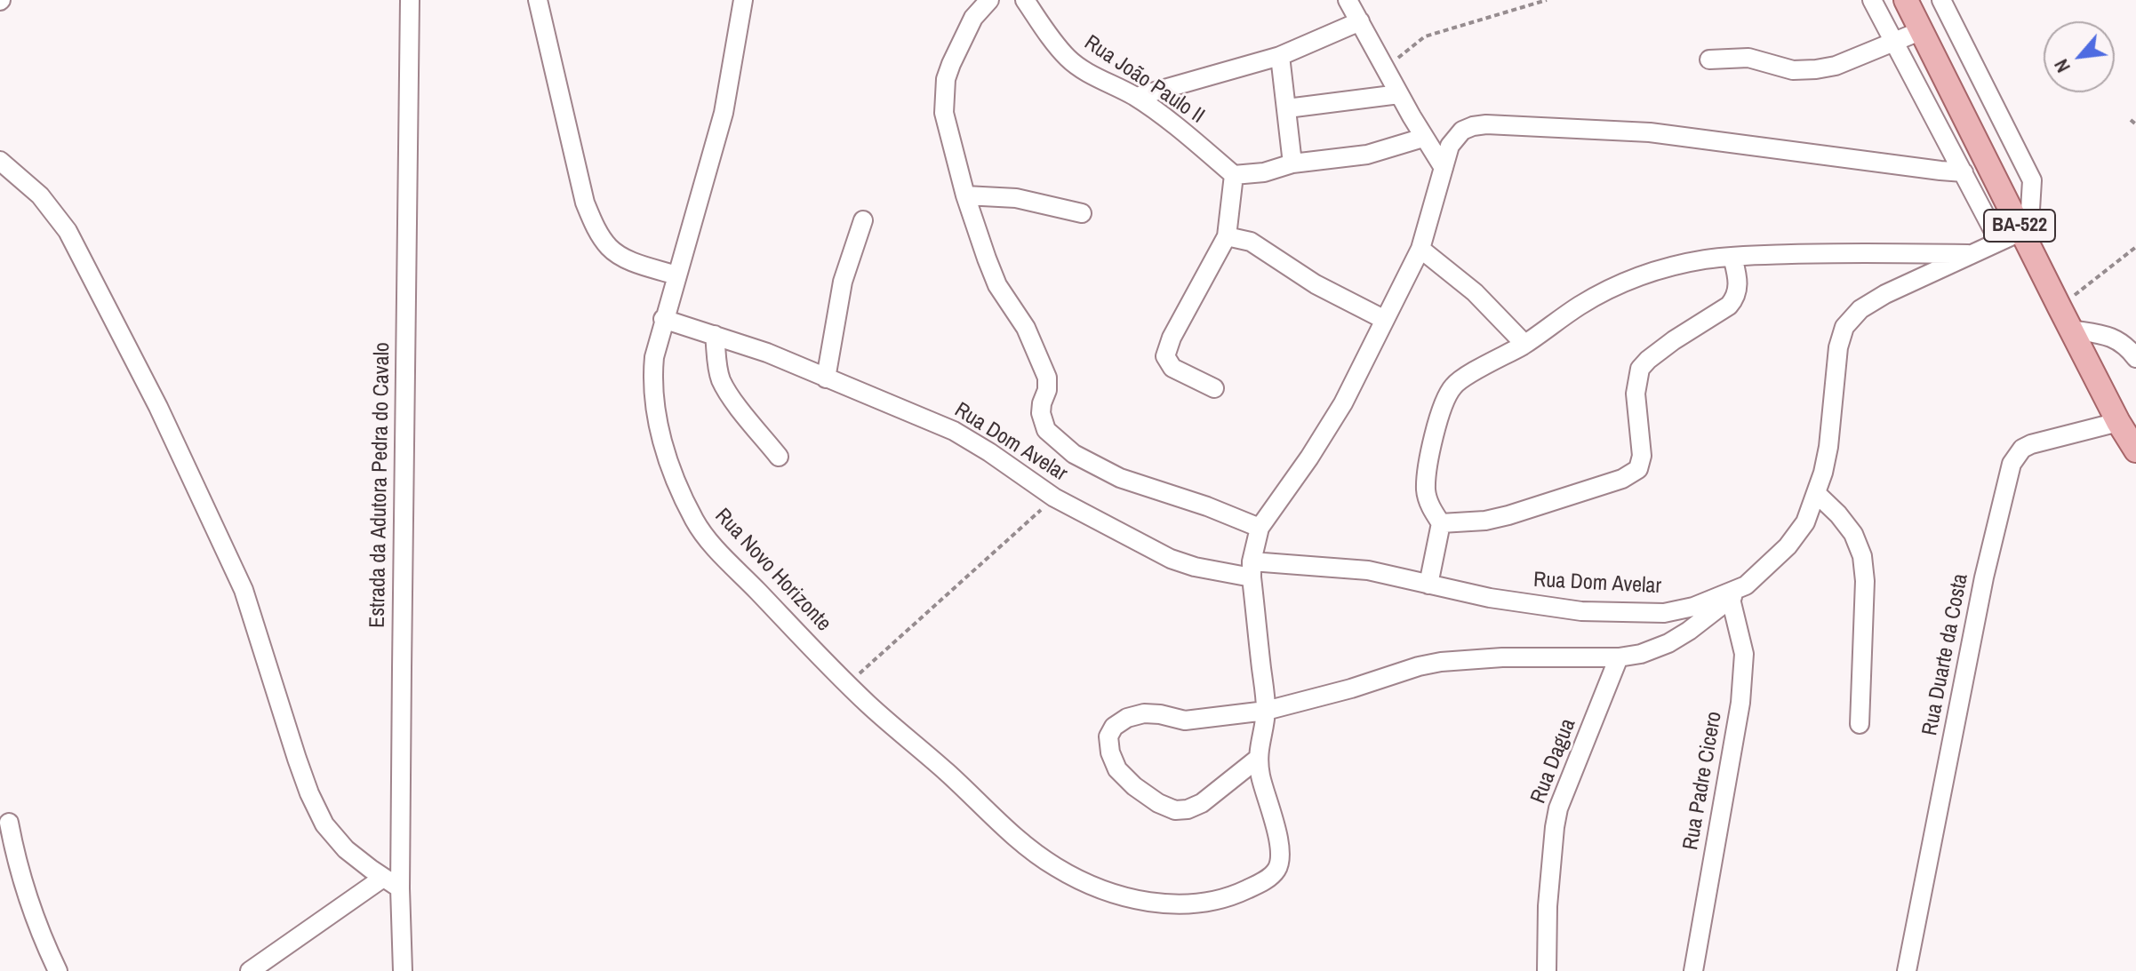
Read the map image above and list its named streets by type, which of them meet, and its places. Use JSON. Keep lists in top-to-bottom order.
{
  "streets": {
    "main road": ["BA-522"],
    "street": [
      "Rua João Paulo II",
      "Rua Dom Avelar",
      "Estrada da Adutora Pedra do Cavalo",
      "Rua Novo Horizonte",
      "Rua Duarte da Costa",
      "Rua Dagua",
      "Rua Padre Cicero"
    ]
  },
  "crossings": [
    ["BA-522", "Rua Dom Avelar"],
    ["BA-522", "Rua Duarte da Costa"],
    ["Rua Dom Avelar", "Rua Novo Horizonte"]
  ],
  "north": "bottom left"
}
